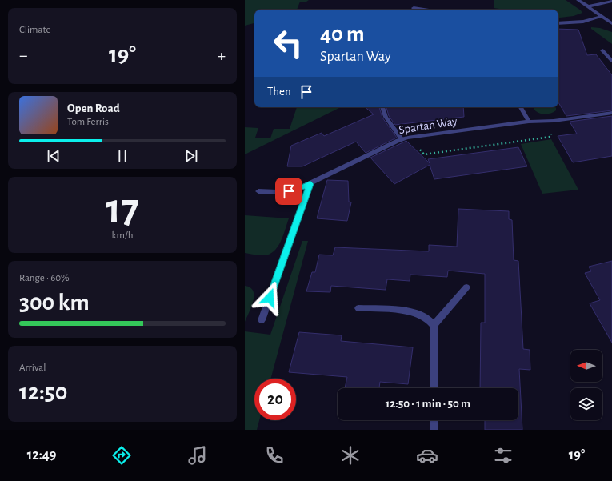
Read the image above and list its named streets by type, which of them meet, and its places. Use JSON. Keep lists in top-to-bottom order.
{
  "streets": {
    "street": ["Spartan Way"]
  },
  "north": "left",
  "page": {
    "tile": [
      "Climate",
      ["17", "km/h"],
      ["Range · 60%", "300 km"],
      ["Arrival", "12:50"]
    ],
    "turn": ["40 m", "Spartan Way"],
    "heat": ["−", "19°", "+"],
    "then": "Then",
    "song": ["Open Road", "Tom Ferris"],
    "limit": "20",
    "trip": "12:50 · 1 min · 50 m",
    "tabs": ["12:49", "19°"]
  }
}
